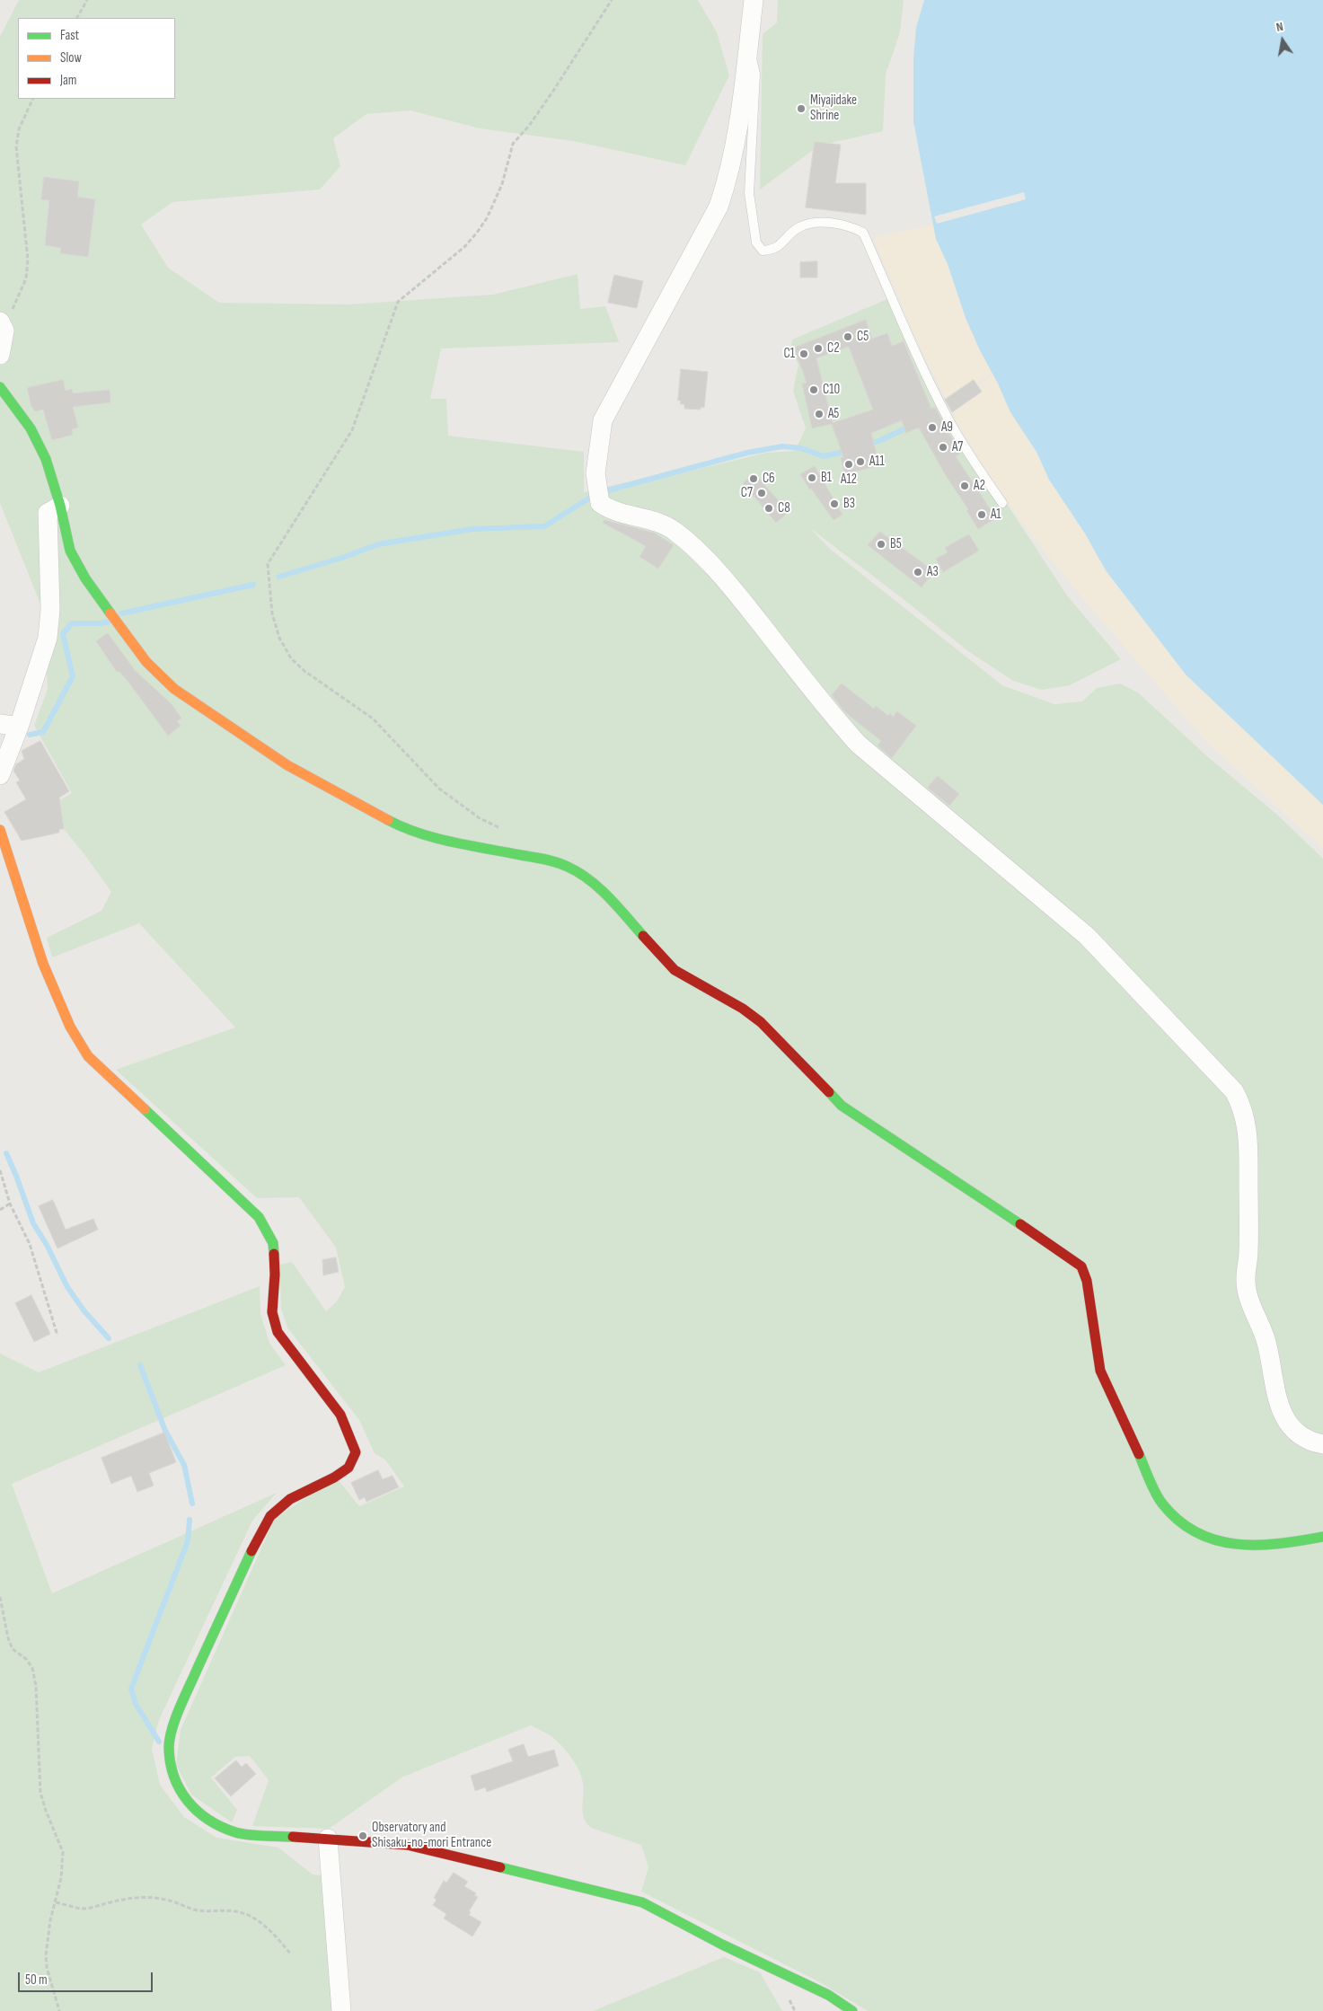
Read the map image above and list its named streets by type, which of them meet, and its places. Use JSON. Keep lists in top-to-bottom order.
{
  "places": [
    "Miyajidake Shrine",
    "C5",
    "C2",
    "C1",
    "C10",
    "A5",
    "A9",
    "A7",
    "A11",
    "A12",
    "B1",
    "C6",
    "A2",
    "C7",
    "B3",
    "C8",
    "A1",
    "B5",
    "A3",
    "Observatory and Shisaku-no-mori Entrance"
  ],
  "legend": ["Fast", "Slow", "Jam"],
  "scale_bar": "50 m",
  "north": "top"
}
